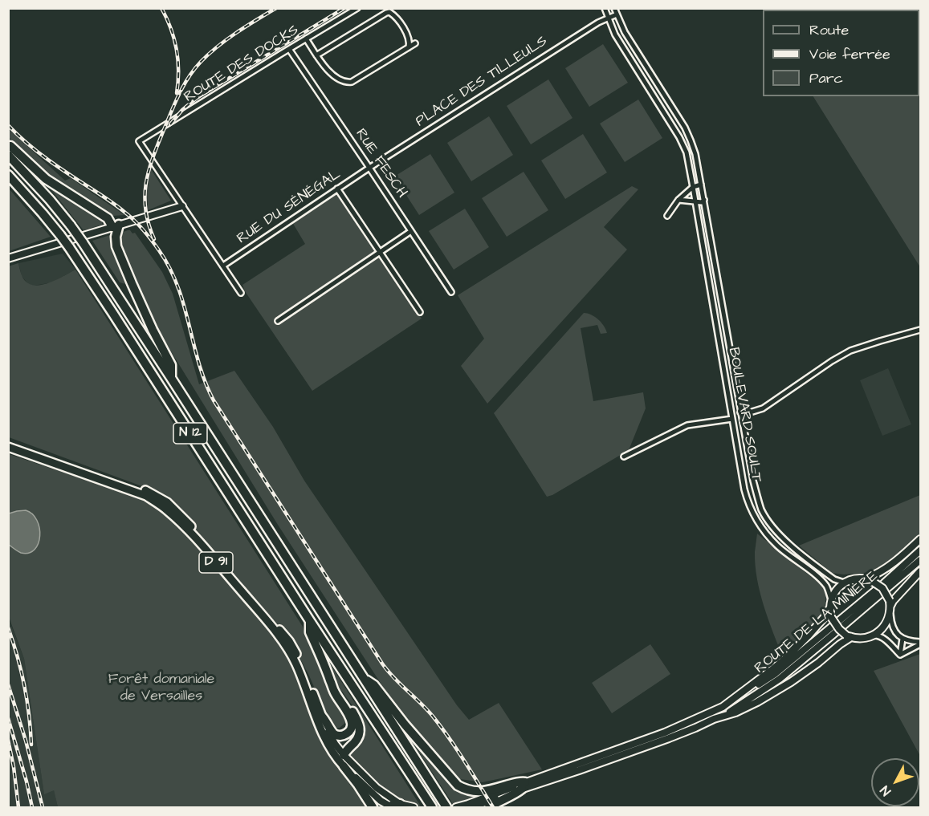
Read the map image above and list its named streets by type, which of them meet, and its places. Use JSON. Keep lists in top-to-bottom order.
{
  "streets": {
    "highway": ["N 12"],
    "main road": ["D 91", "ROUTE DE LA MINIÈRE"],
    "street": [
      "ROUTE DES DOCKS",
      "PLACE DES TILLEULS",
      "RUE FESCH",
      "RUE DU SÉNÉGAL",
      "BOULEVARD SOULT"
    ]
  },
  "crossings": [
    ["ROUTE DES DOCKS", "RUE FESCH"],
    ["PLACE DES TILLEULS", "RUE FESCH"],
    ["PLACE DES TILLEULS", "RUE DU SÉNÉGAL"],
    ["PLACE DES TILLEULS", "BOULEVARD SOULT"],
    ["RUE FESCH", "RUE DU SÉNÉGAL"]
  ],
  "parks": ["Forêt domaniale de Versailles"],
  "legend": ["Route", "Voie ferrée", "Parc"],
  "north": "bottom left"
}
